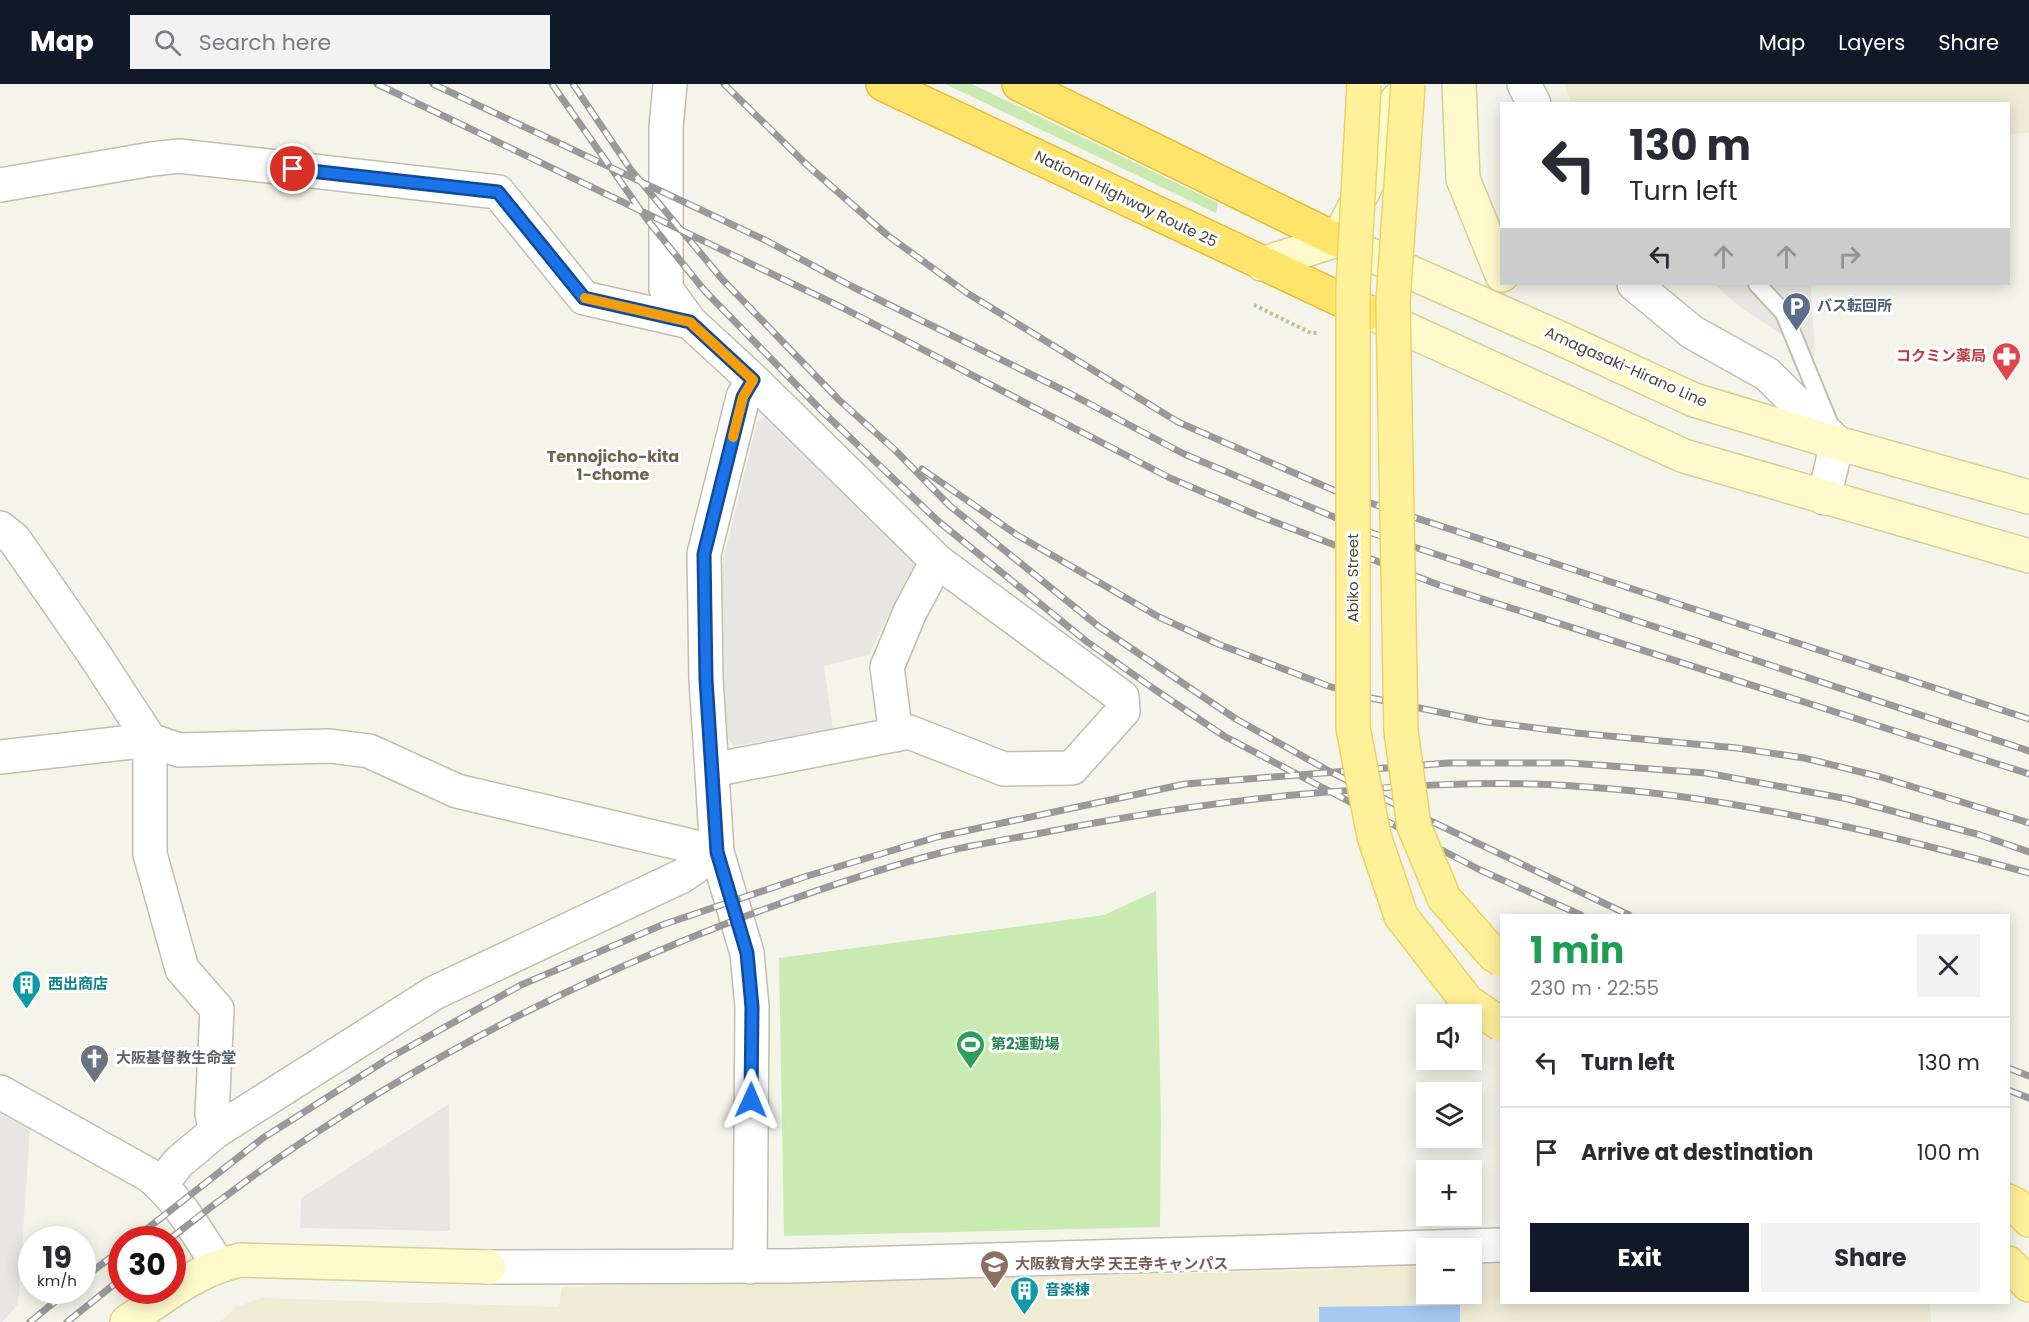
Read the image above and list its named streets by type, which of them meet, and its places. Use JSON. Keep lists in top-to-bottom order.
{
  "streets": {
    "highway": ["National Highway Route 25"],
    "main road": ["Abiko Street"],
    "street": ["Amagasaki-Hirano Line"]
  },
  "districts": ["Tennojicho-kita 1-chome"],
  "places": {
    "parking": ["バス転回所"],
    "pharmacy": ["コクミン薬局"],
    "building": ["西出商店", "音楽棟"],
    "sports": ["第2運動場"],
    "church": ["大阪基督教生命堂"],
    "school or university": ["大阪教育大学 天王寺キャンパス"]
  },
  "page": {
    "header": "Map",
    "search": "Search here",
    "nav": ["Map", "Layers", "Share"],
    "turn": ["130 m", "Turn left"],
    "heading": ["1 min", "230 m · 22:55"],
    "map_buttons": ["+", "−"],
    "list": [
      {
        "name": "Turn left",
        "value": "130 m"
      },
      {
        "name": "Arrive at destination",
        "value": "100 m"
      }
    ],
    "buttons": ["Exit", "Share"],
    "speed": "19 km/h",
    "limit": "30"
  }
}
